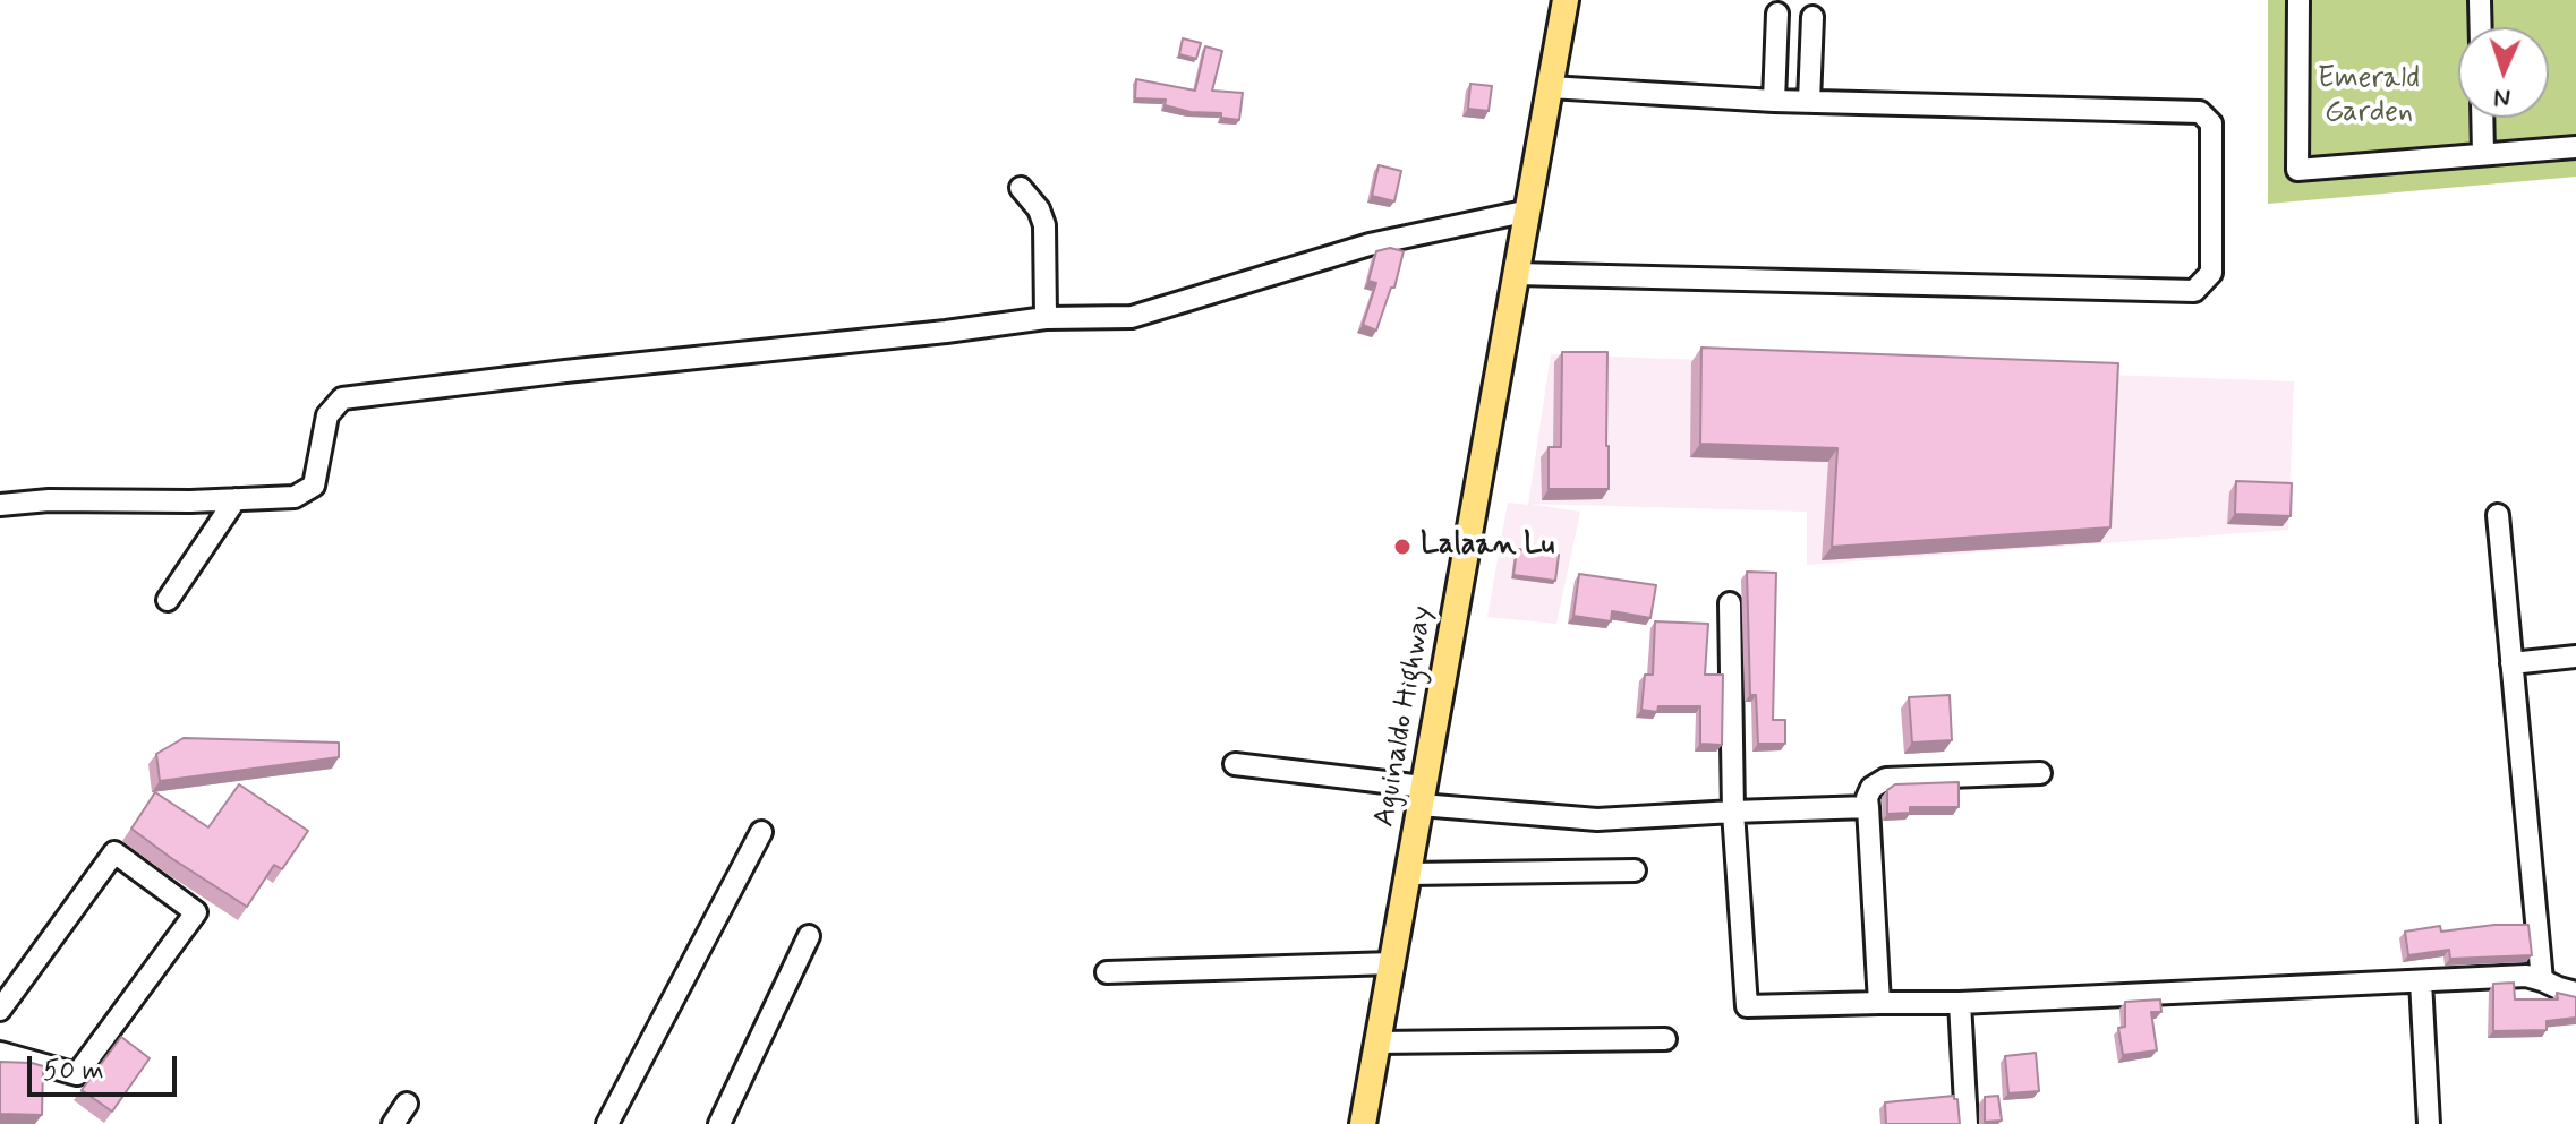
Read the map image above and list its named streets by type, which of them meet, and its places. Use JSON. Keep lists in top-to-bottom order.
{
  "streets": {
    "main road": ["Aguinaldo Highway"]
  },
  "parks": ["Emerald Garden"],
  "places": ["Lalaan Lu"],
  "scale_bar": "50 m",
  "north": "bottom"
}
